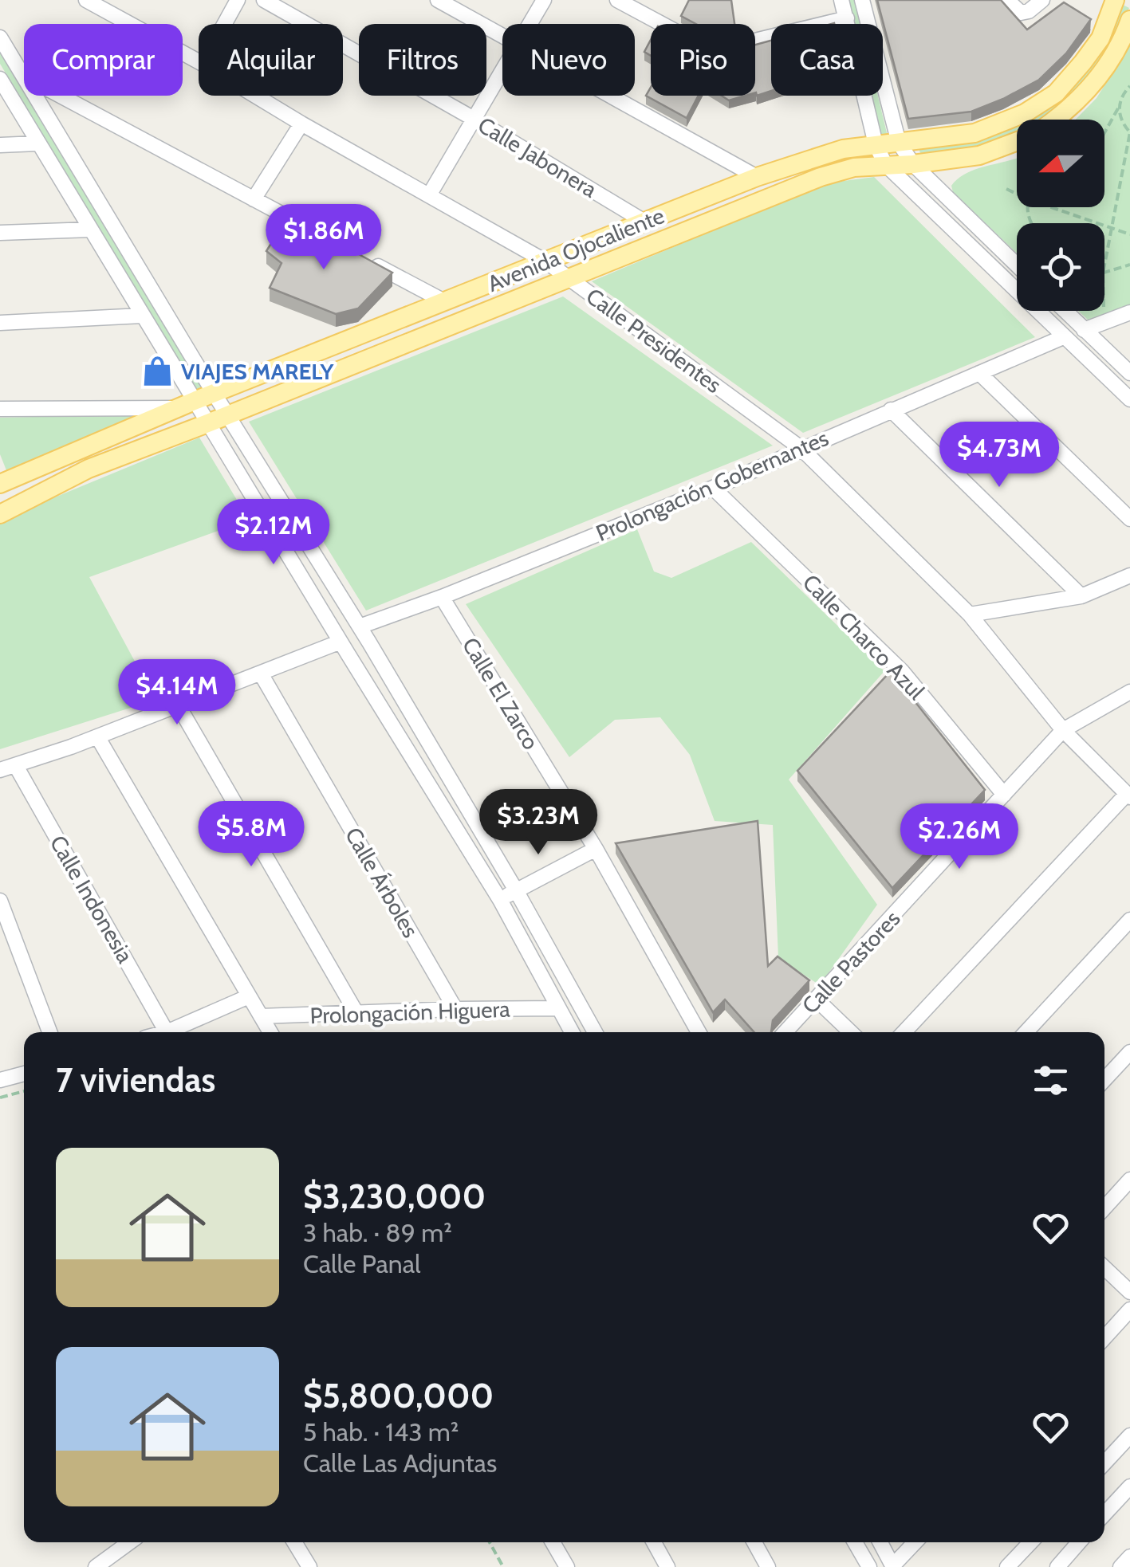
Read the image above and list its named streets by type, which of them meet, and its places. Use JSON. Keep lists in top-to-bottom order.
{
  "streets": {
    "main road": ["Avenida Ojocaliente"],
    "street": [
      "Calle Jabonera",
      "Calle Presidentes",
      "Prolongación Gobernantes",
      "Calle Charco Azul",
      "Calle El Zarco",
      "Calle Árboles",
      "Calle Indonesia",
      "Calle Pastores",
      "Prolongación Higuera"
    ]
  },
  "crossings": [
    ["Calle Jabonera", "Avenida Ojocaliente"],
    ["Avenida Ojocaliente", "Calle Presidentes"],
    ["Calle Presidentes", "Prolongación Gobernantes"],
    ["Calle Presidentes", "Calle Pastores"],
    ["Prolongación Gobernantes", "Calle Charco Azul"],
    ["Prolongación Gobernantes", "Calle El Zarco"],
    ["Calle Charco Azul", "Calle Pastores"],
    ["Calle Árboles", "Prolongación Higuera"]
  ],
  "places": {
    "shop": ["VIAJES MARELY"]
  },
  "north": "left",
  "page": {
    "chip": [
      "Comprar",
      "Alquilar",
      "Filtros",
      "Nuevo",
      "Piso",
      "Casa"
    ],
    "price": [
      "$1.86M",
      "$4.73M",
      "$2.12M",
      "$4.14M",
      "$3.23M",
      "$5.8M",
      "$2.26M"
    ],
    "heading": "7 viviendas",
    "list": [
      {
        "name": "$3,230,000",
        "note": "3 hab. · 89 m² · Calle Panal"
      },
      {
        "name": "$5,800,000",
        "note": "5 hab. · 143 m² · Calle Las Adjuntas"
      }
    ]
  }
}
